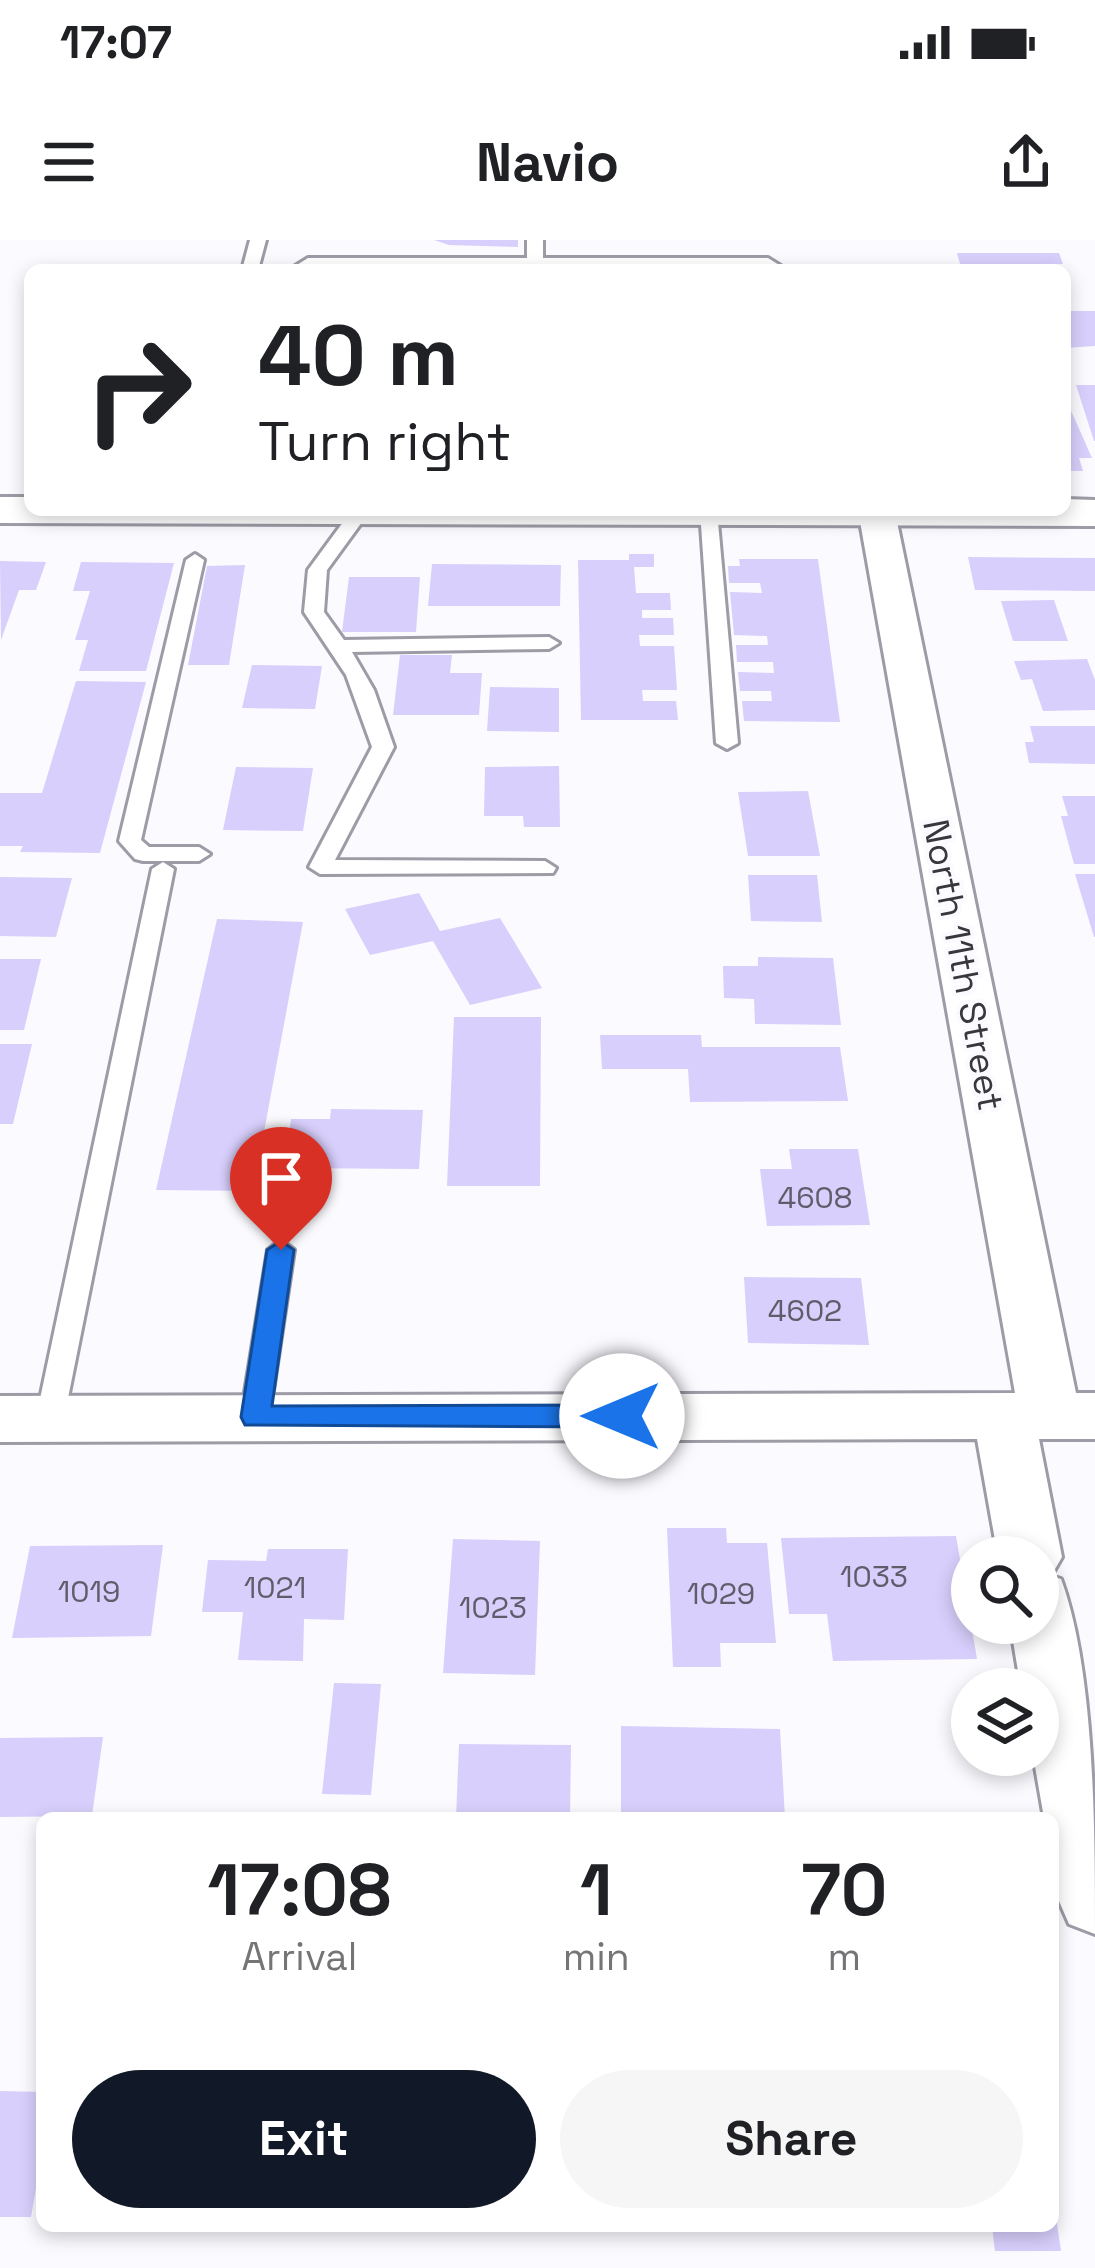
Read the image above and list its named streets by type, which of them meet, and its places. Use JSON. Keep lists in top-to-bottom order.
{
  "streets": {
    "street": ["North 11th Street"]
  },
  "house_numbers": [
    "4608",
    "4602",
    "1033",
    "1021",
    "1019",
    "1029",
    "1023"
  ],
  "page": {
    "status": "17:07",
    "header": "Navio",
    "turn": ["40 m", "Turn right"],
    "eta": [
      "17:08",
      "Arrival",
      "1",
      "min",
      "70",
      "m"
    ],
    "buttons": ["Exit", "Share"]
  }
}
